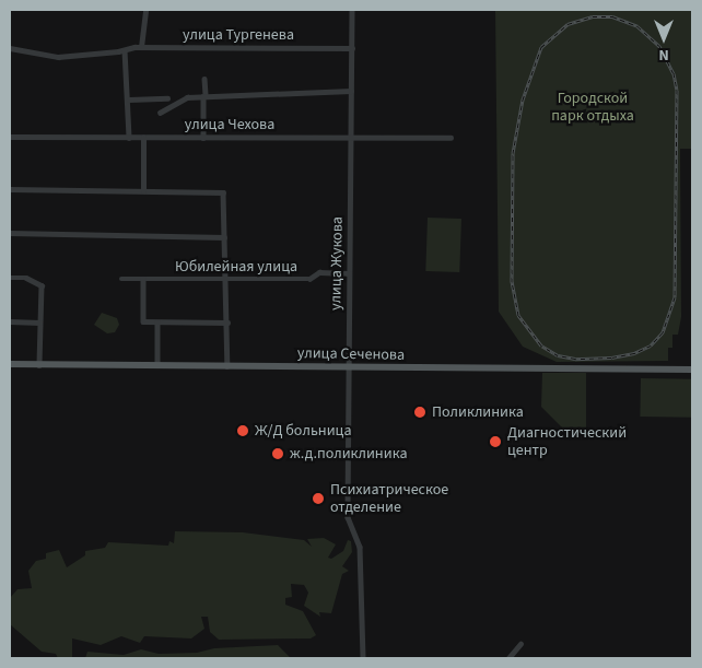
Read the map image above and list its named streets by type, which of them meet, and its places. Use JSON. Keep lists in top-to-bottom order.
{
  "streets": {
    "main road": ["улица Сеченова"],
    "street": [
      "улица Тургенева",
      "улица Чехова",
      "улица Жукова",
      "Юбилейная улица"
    ]
  },
  "crossings": [
    ["улица Тургенева", "улица Жукова"],
    ["улица Чехова", "улица Жукова"],
    ["улица Жукова", "Юбилейная улица"],
    ["улица Жукова", "улица Сеченова"]
  ],
  "parks": ["Городской парк отдыха"],
  "places": [
    "Поликлиника",
    "Ж/Д больница",
    "Диагностический центр",
    "ж.д.поликлиника",
    "Психиатрическое отделение"
  ],
  "north": "bottom"
}
